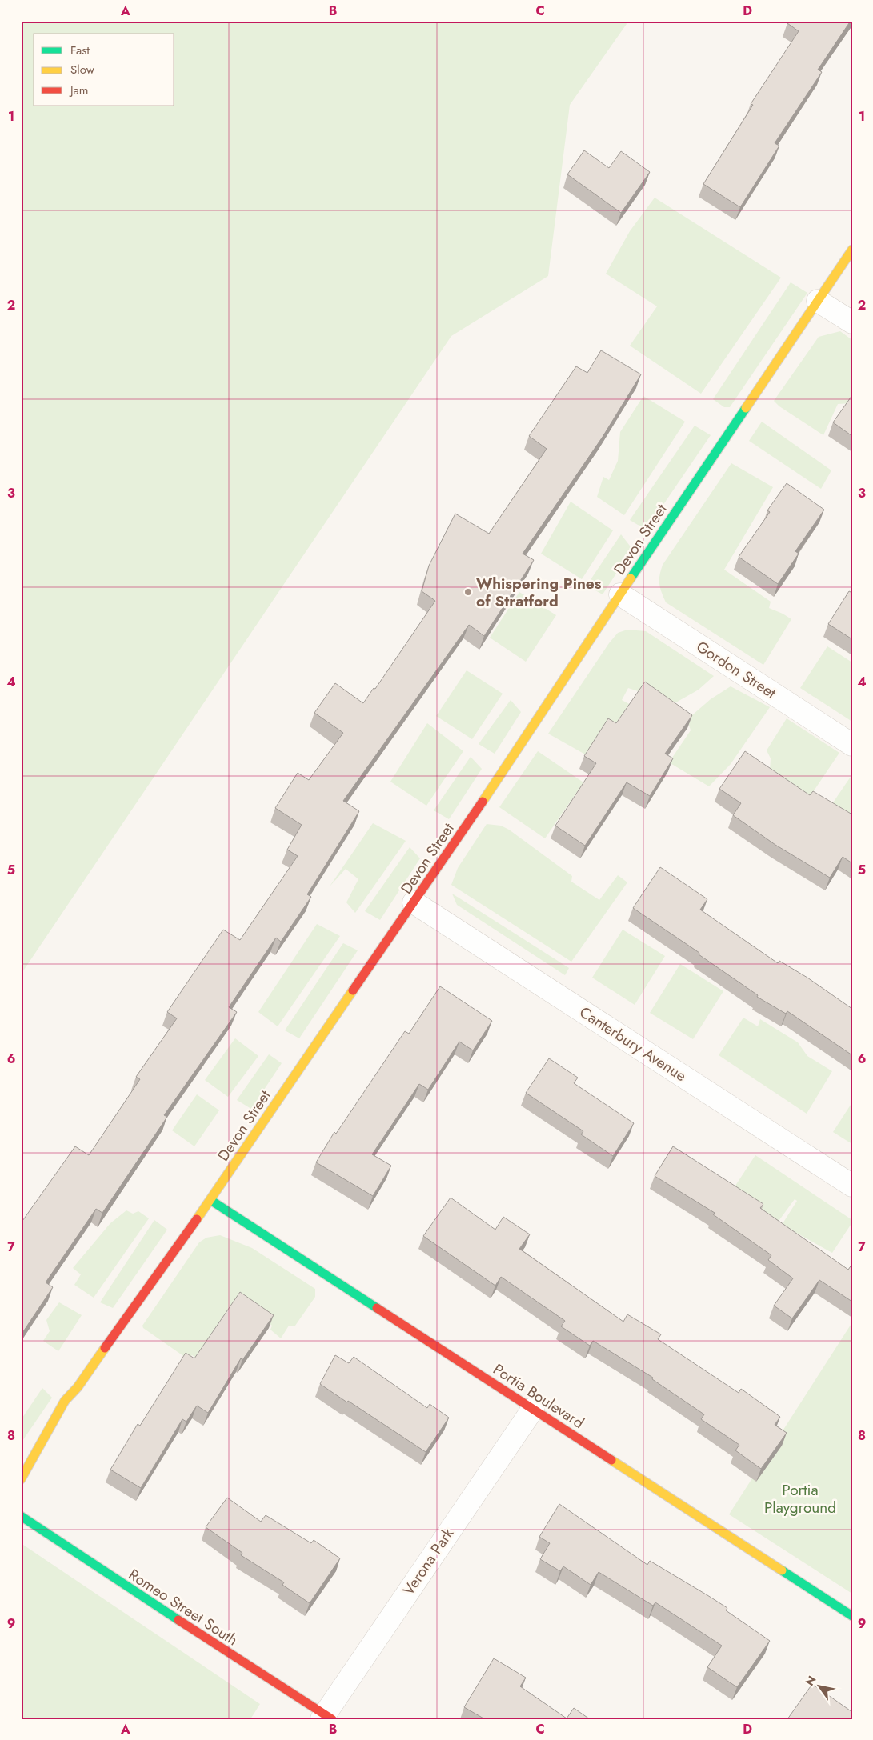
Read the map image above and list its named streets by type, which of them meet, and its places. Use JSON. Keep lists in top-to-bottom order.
{
  "streets": {
    "street": [
      "Devon Street",
      "Gordon Street",
      "Canterbury Avenue",
      "Portia Boulevard",
      "Verona Park",
      "Romeo Street South"
    ]
  },
  "crossings": [
    ["Devon Street", "Gordon Street"],
    ["Devon Street", "Canterbury Avenue"],
    ["Devon Street", "Portia Boulevard"],
    ["Portia Boulevard", "Verona Park"],
    ["Verona Park", "Romeo Street South"]
  ],
  "parks": ["Portia Playground"],
  "places": ["Whispering Pines of Stratford"],
  "legend": ["Fast", "Slow", "Jam"],
  "north": "top left",
  "grid": {
    "columns": [
      "A",
      "B",
      "C",
      "D"
    ],
    "rows": [
      "1",
      "2",
      "3",
      "4",
      "5",
      "6",
      "7",
      "8",
      "9"
    ]
  }
}
